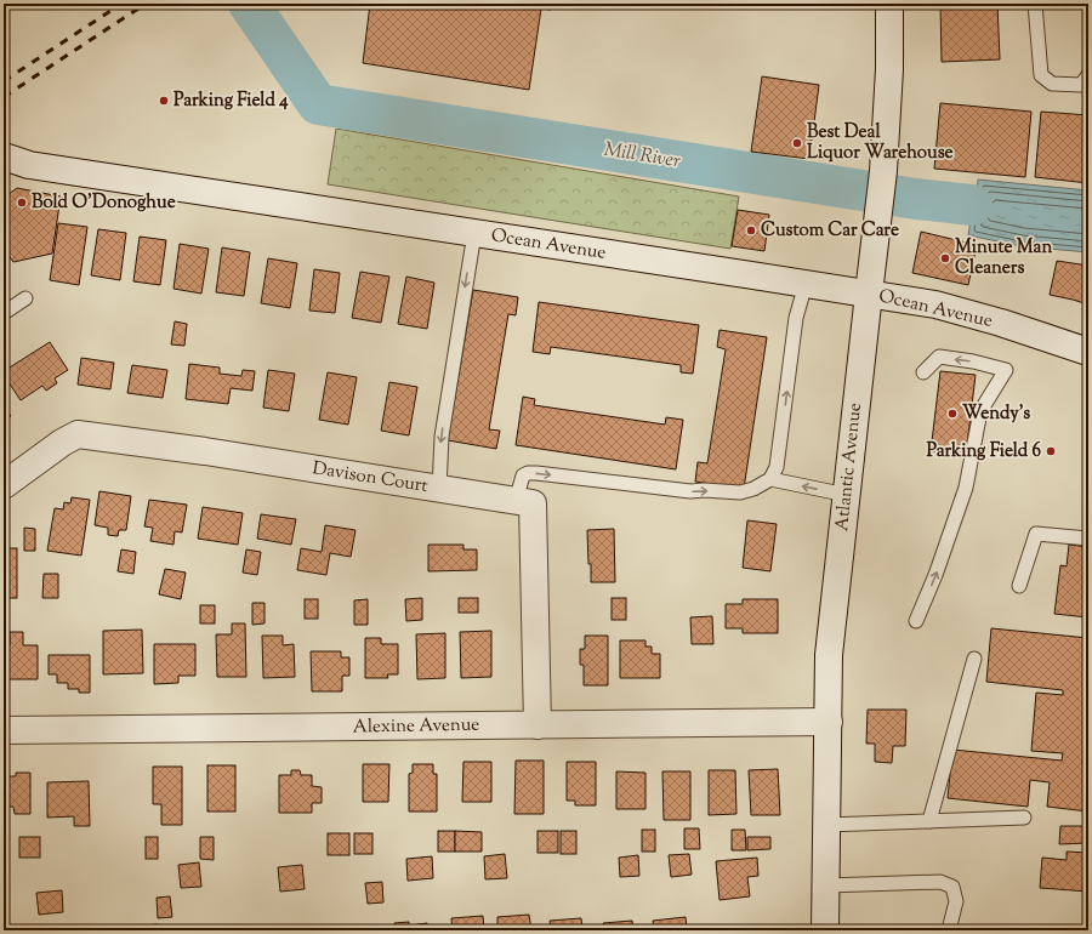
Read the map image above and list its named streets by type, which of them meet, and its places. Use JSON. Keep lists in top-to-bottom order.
{
  "streets": {
    "main road": [
      "Ocean Avenue",
      "Atlantic Avenue",
      "Davison Court",
      "Alexine Avenue"
    ]
  },
  "crossings": [
    ["Ocean Avenue", "Atlantic Avenue"],
    ["Atlantic Avenue", "Alexine Avenue"],
    ["Davison Court", "Alexine Avenue"]
  ],
  "water": ["Mill River"],
  "places": [
    "Parking Field 4",
    "Best Deal Liquor Warehouse",
    "Bold O'Donoghue",
    "Custom Car Care",
    "Minute Man Cleaners",
    "Wendy's",
    "Parking Field 6"
  ]
}
